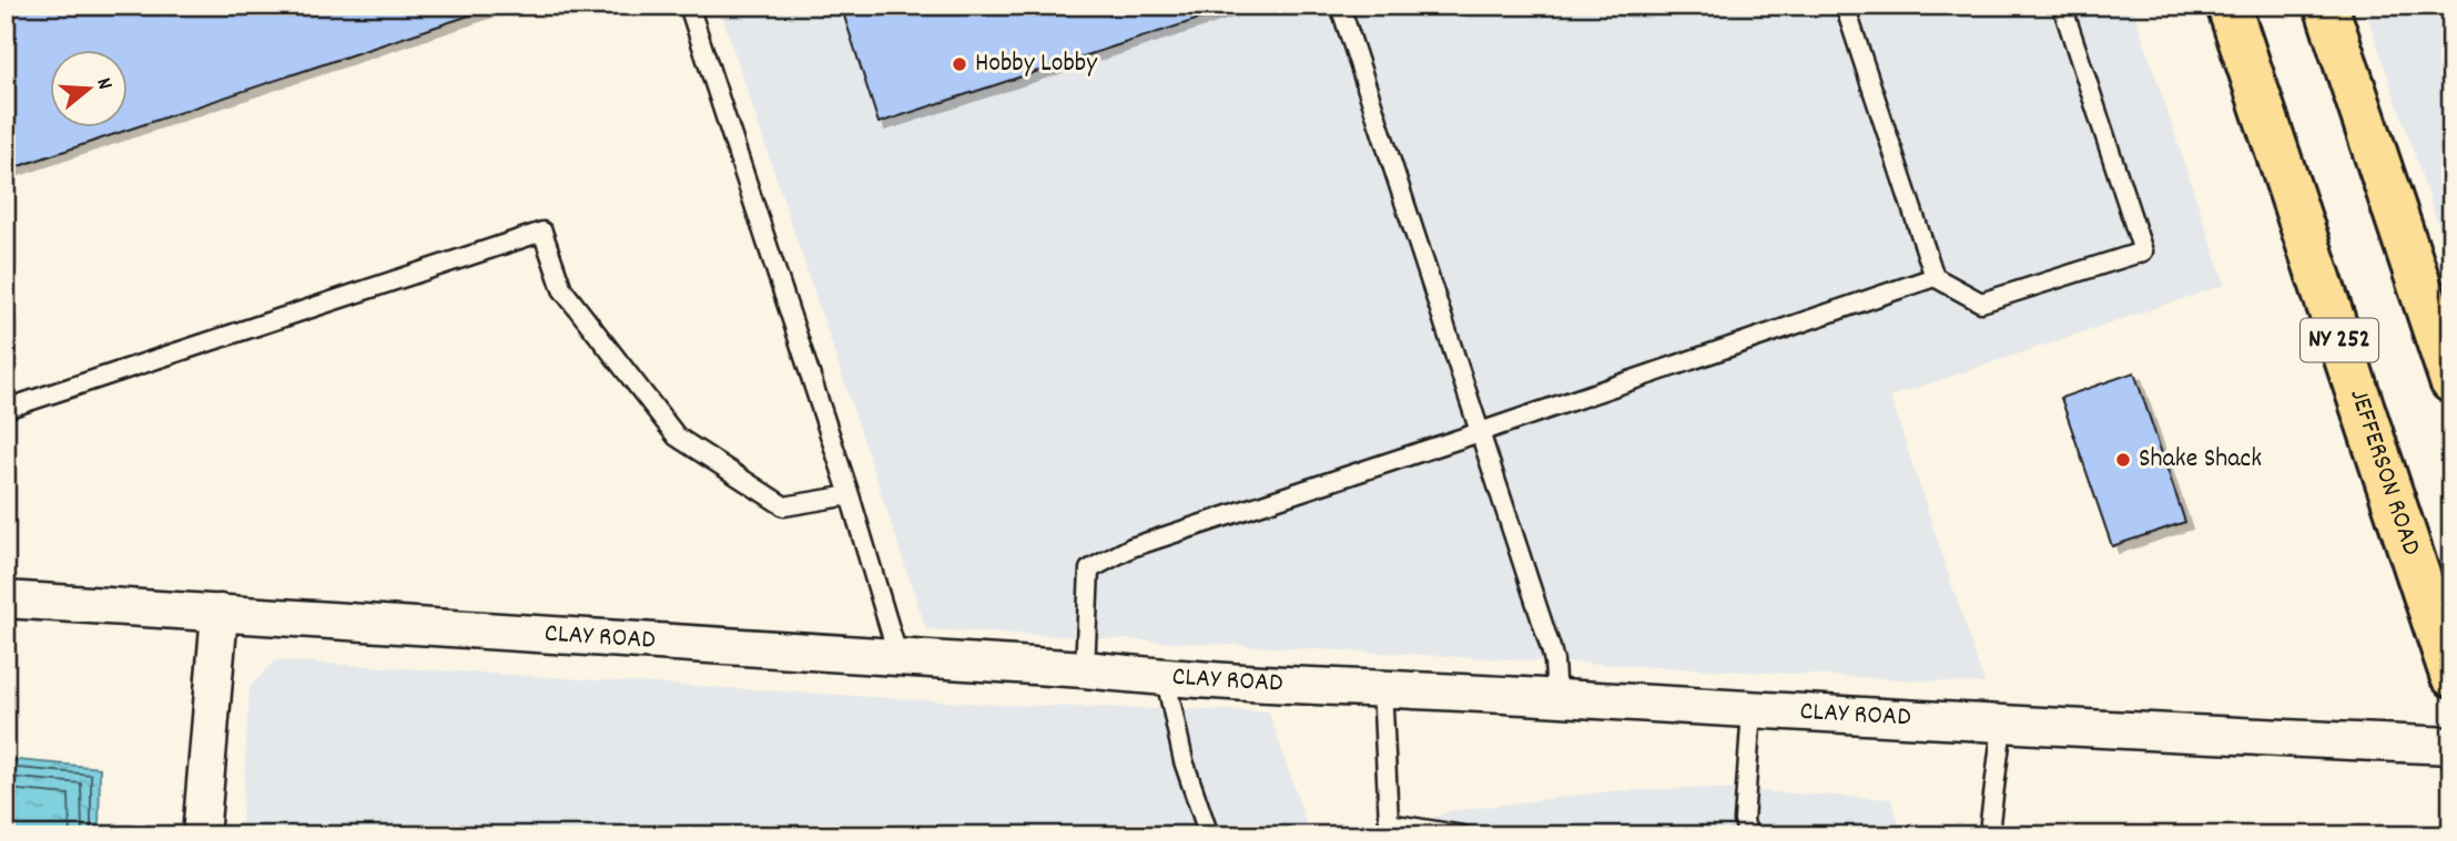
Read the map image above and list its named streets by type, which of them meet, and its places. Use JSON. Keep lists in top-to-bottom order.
{
  "streets": {
    "main road": ["NY 252", "JEFFERSON ROAD"],
    "street": ["CLAY ROAD"]
  },
  "places": ["Hobby Lobby", "Shake Shack"],
  "north": "right"
}
